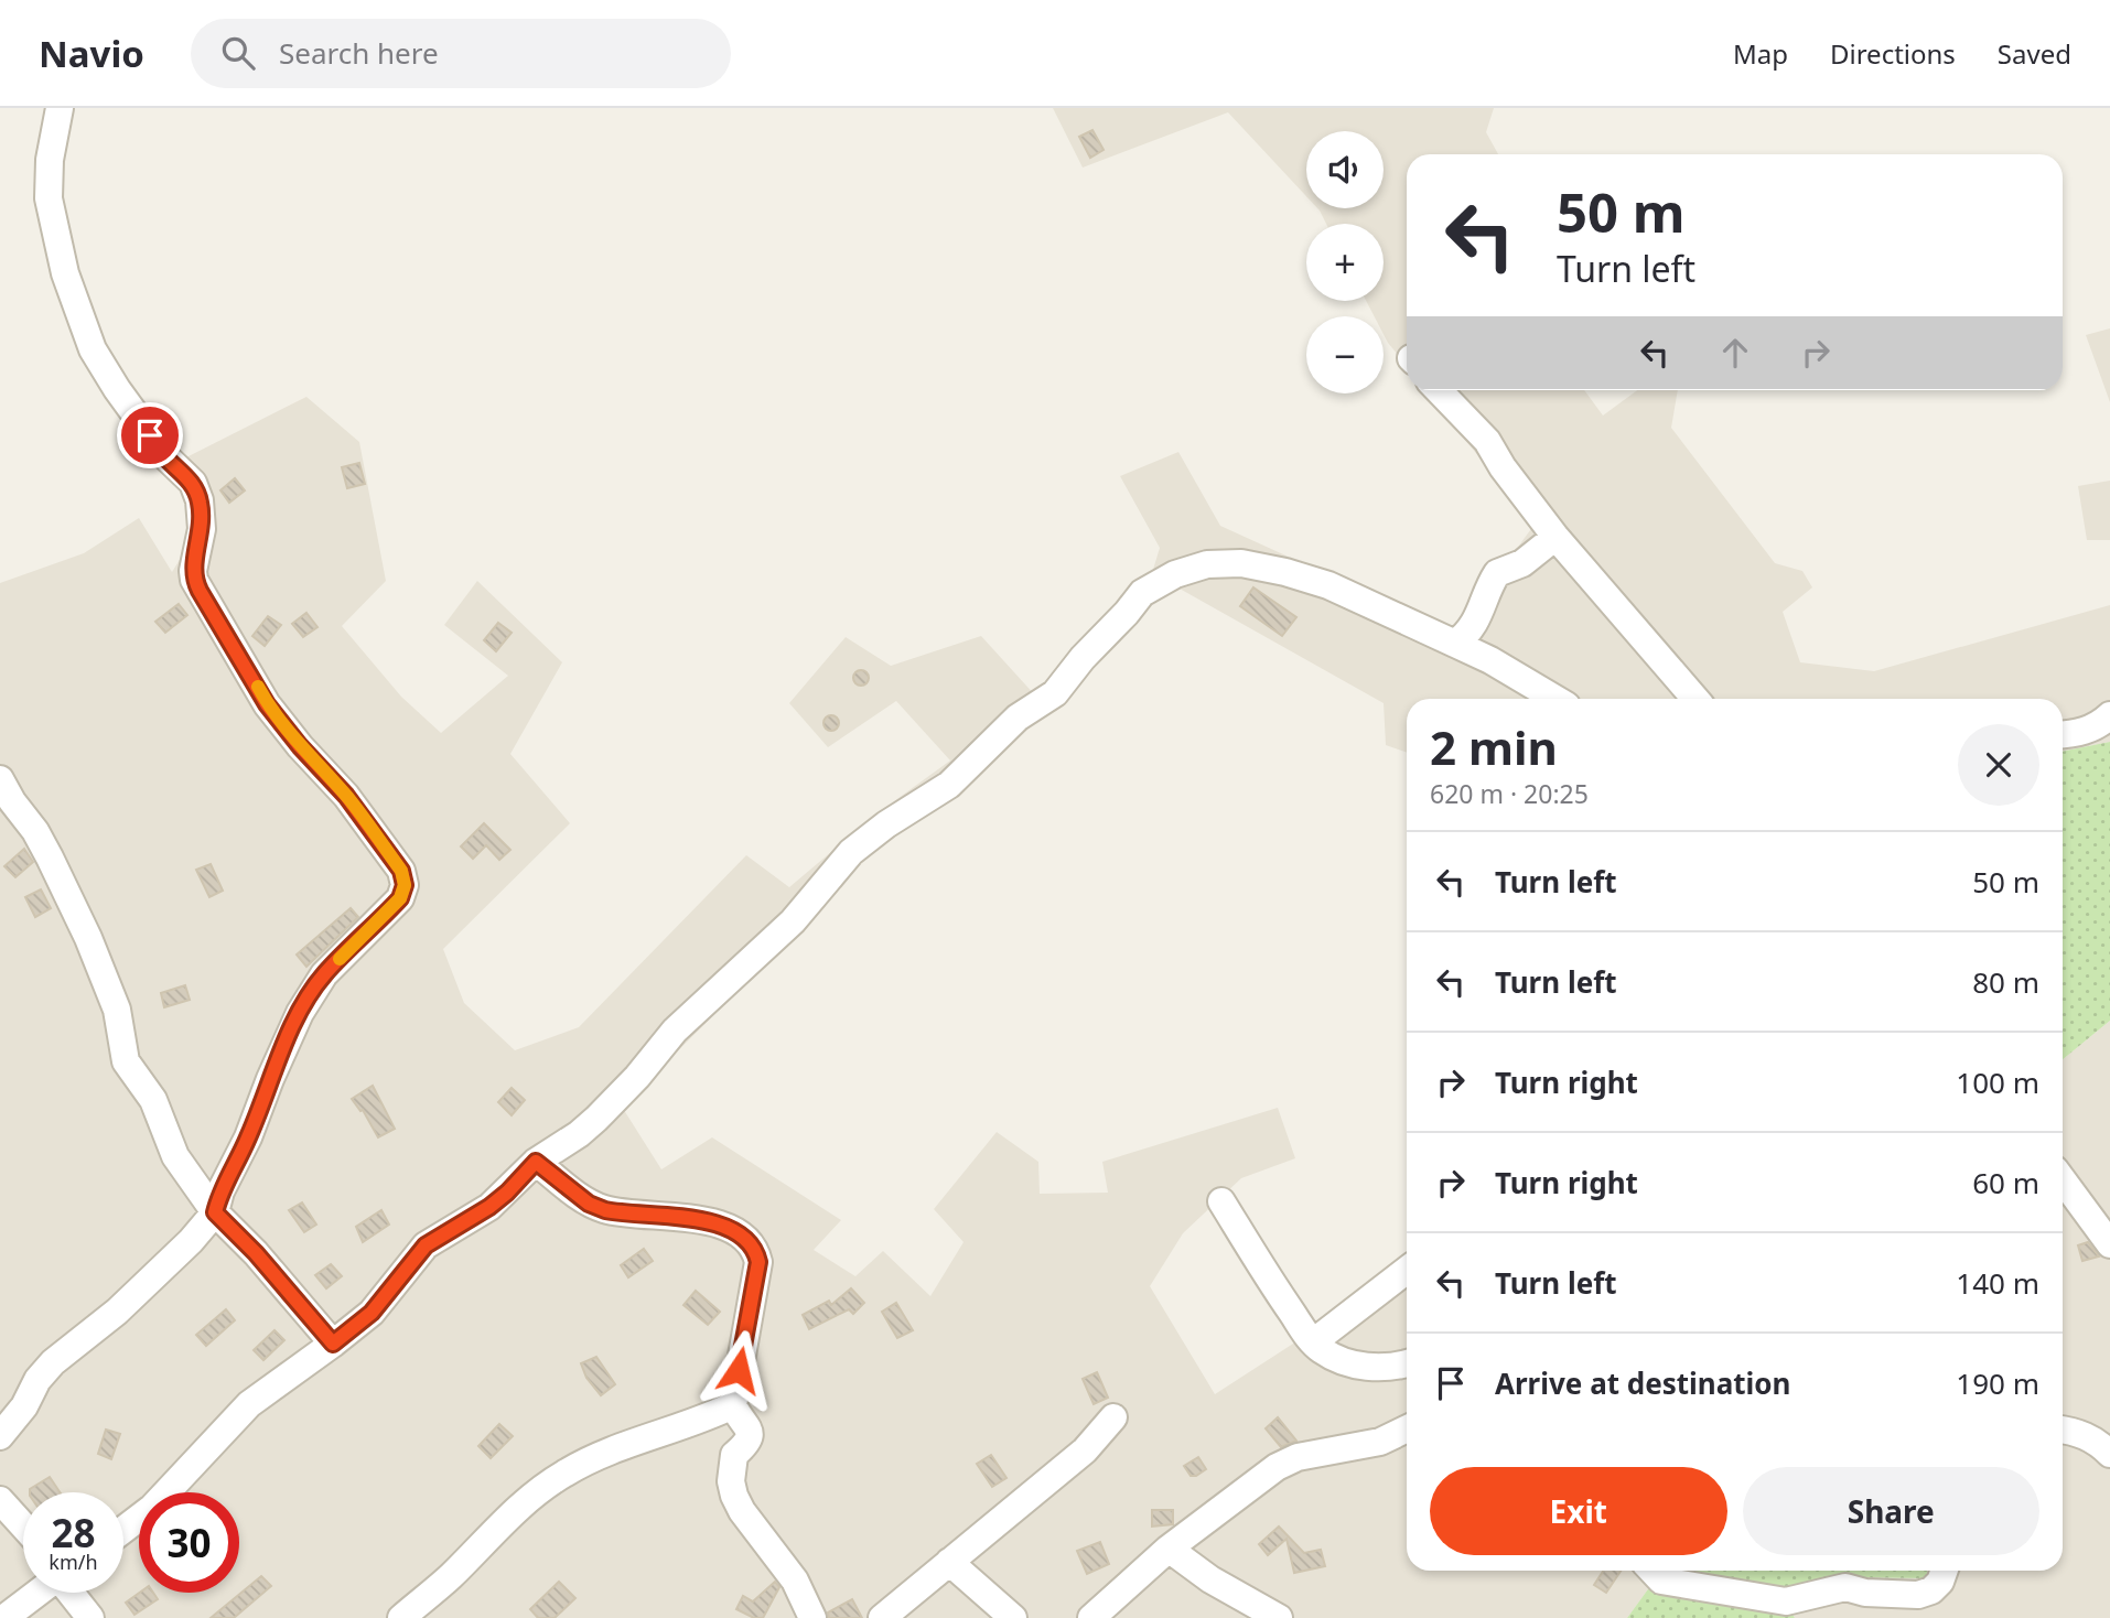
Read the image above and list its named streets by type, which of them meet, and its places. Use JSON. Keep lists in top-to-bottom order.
{
  "page": {
    "header": "Navio",
    "search": "Search here",
    "nav": ["Map", "Directions", "Saved"],
    "map_buttons": ["+", "−"],
    "turn": ["50 m", "Turn left"],
    "heading": ["2 min", "620 m · 20:25"],
    "list": [
      {
        "name": "Turn left",
        "value": "50 m"
      },
      {
        "name": "Turn left",
        "value": "80 m"
      },
      {
        "name": "Turn right",
        "value": "100 m"
      },
      {
        "name": "Turn right",
        "value": "60 m"
      },
      {
        "name": "Turn left",
        "value": "140 m"
      },
      {
        "name": "Arrive at destination",
        "value": "190 m"
      }
    ],
    "buttons": ["Exit", "Share"],
    "speed": "28 km/h",
    "limit": "30"
  }
}
